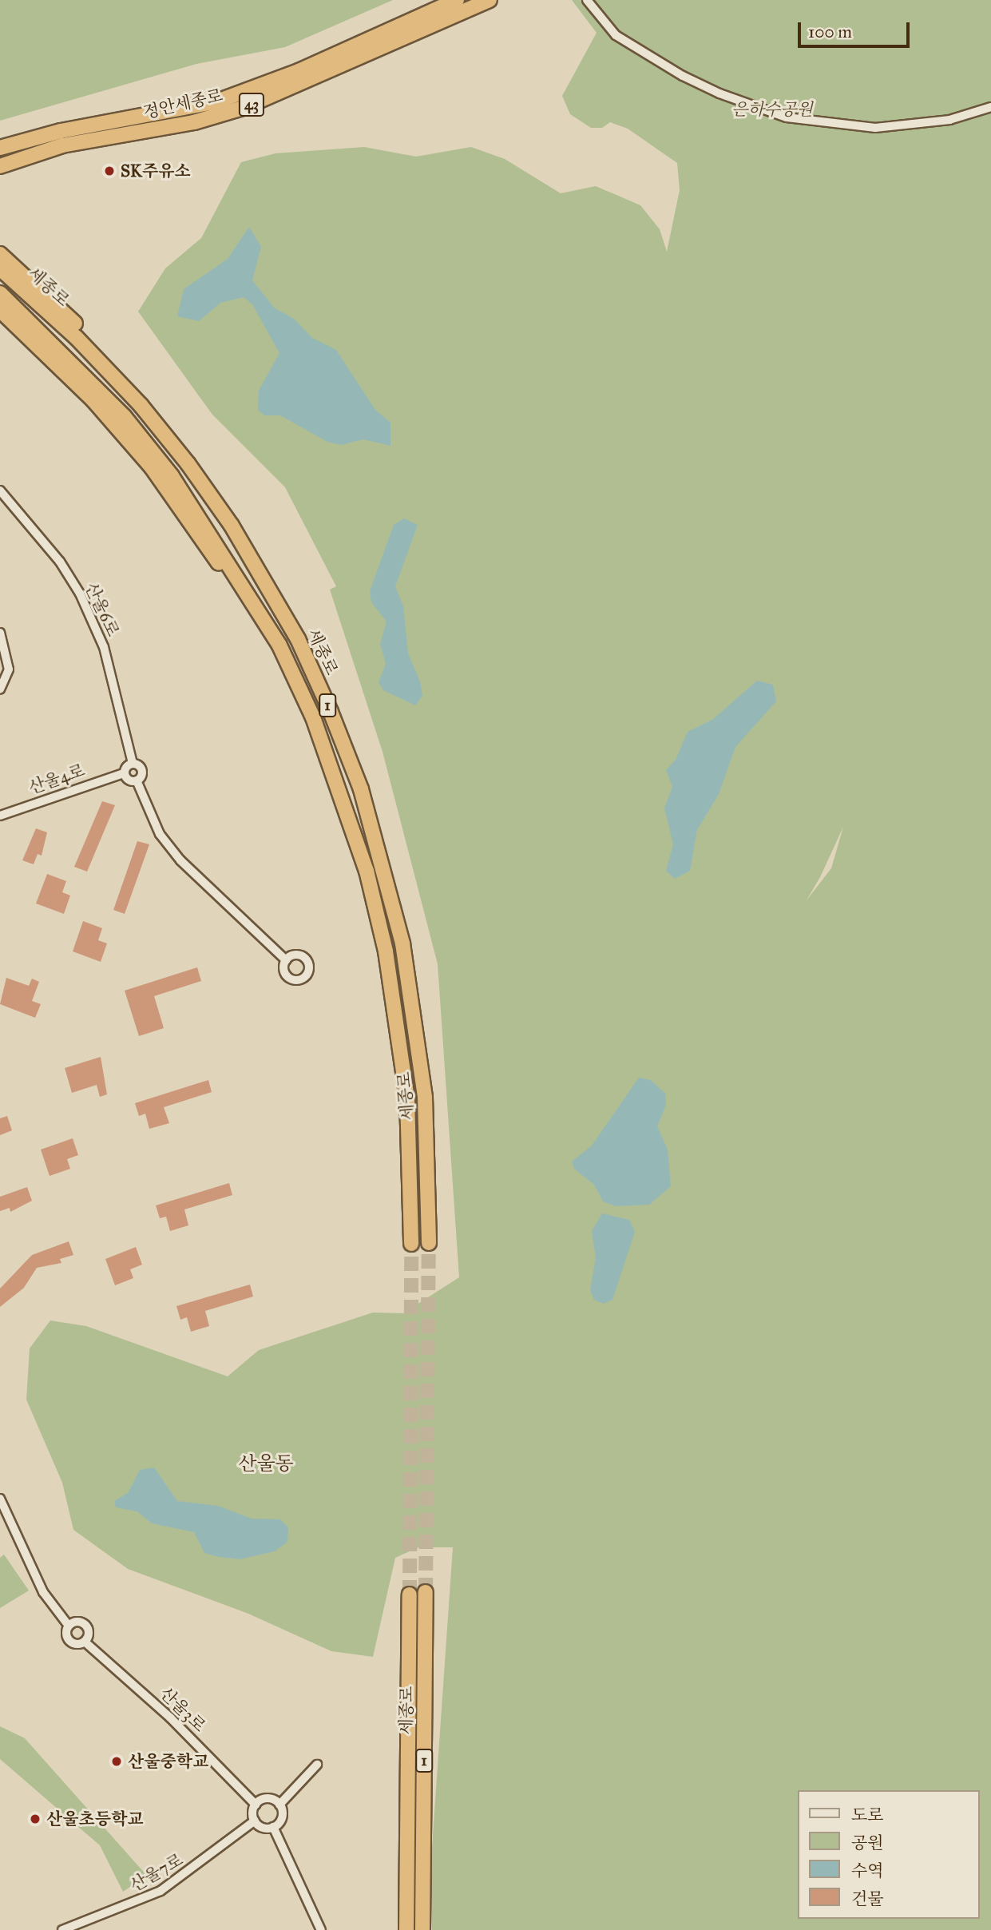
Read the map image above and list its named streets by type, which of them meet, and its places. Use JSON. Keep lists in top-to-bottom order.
{
  "streets": {
    "highway": [
      "정안세종로",
      "43",
      "세종로",
      "1"
    ],
    "street": [
      "산울6로",
      "산울4로",
      "산울3로",
      "산울7로"
    ]
  },
  "crossings": [
    ["산울3로", "산울7로"]
  ],
  "districts": ["산울동"],
  "parks": ["은하수공원"],
  "places": ["SK주유소", "산울중학교", "산울초등학교"],
  "legend": [
    "도로",
    "공원",
    "수역",
    "건물"
  ],
  "scale_bar": "100 m"
}
